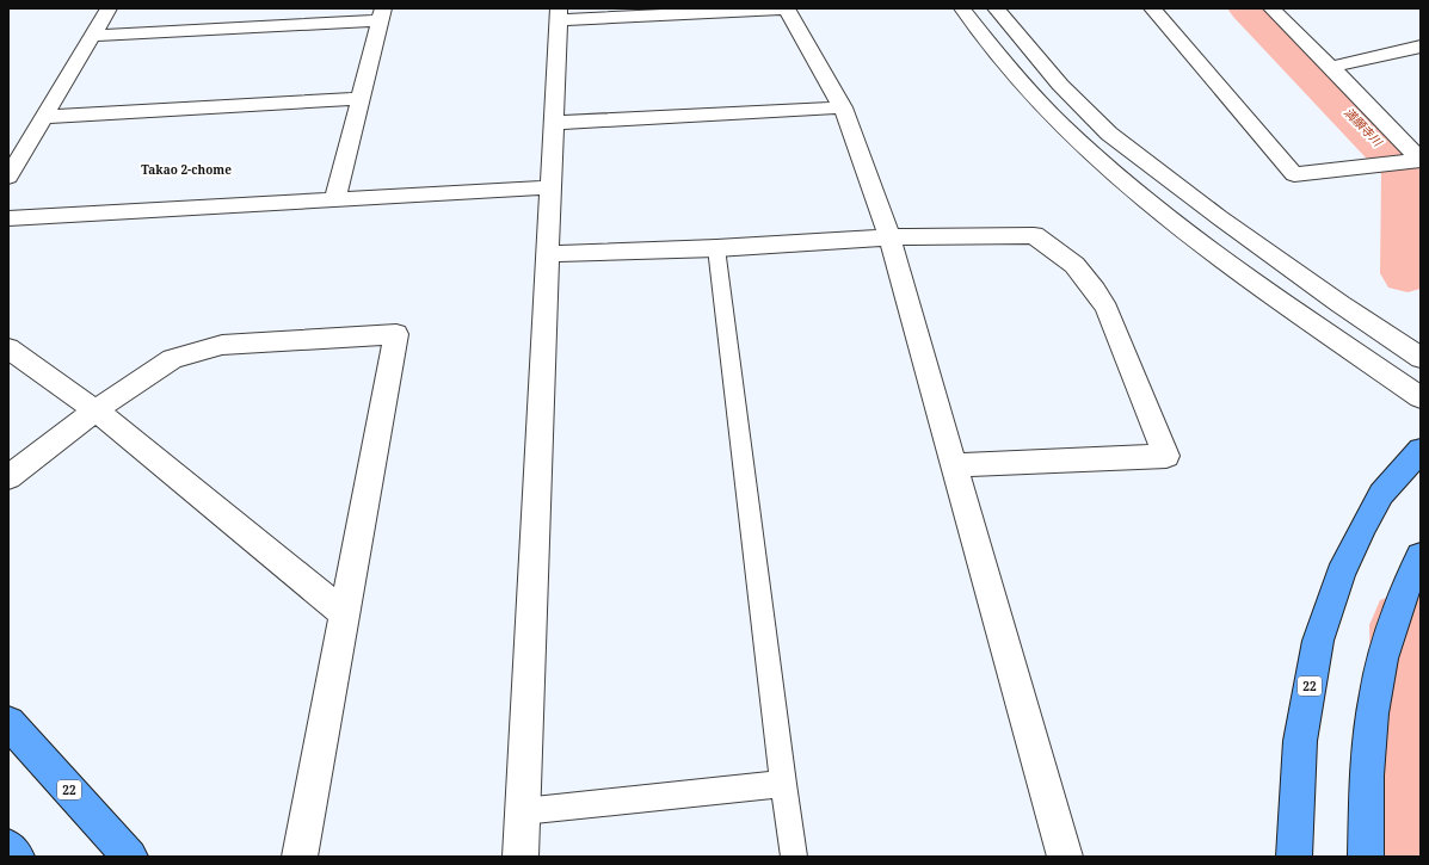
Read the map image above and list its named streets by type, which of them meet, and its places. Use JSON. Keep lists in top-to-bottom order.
{
  "streets": {
    "main road": ["22"]
  },
  "districts": ["Takao 2-chome"],
  "water": ["満願寺川"]
}
